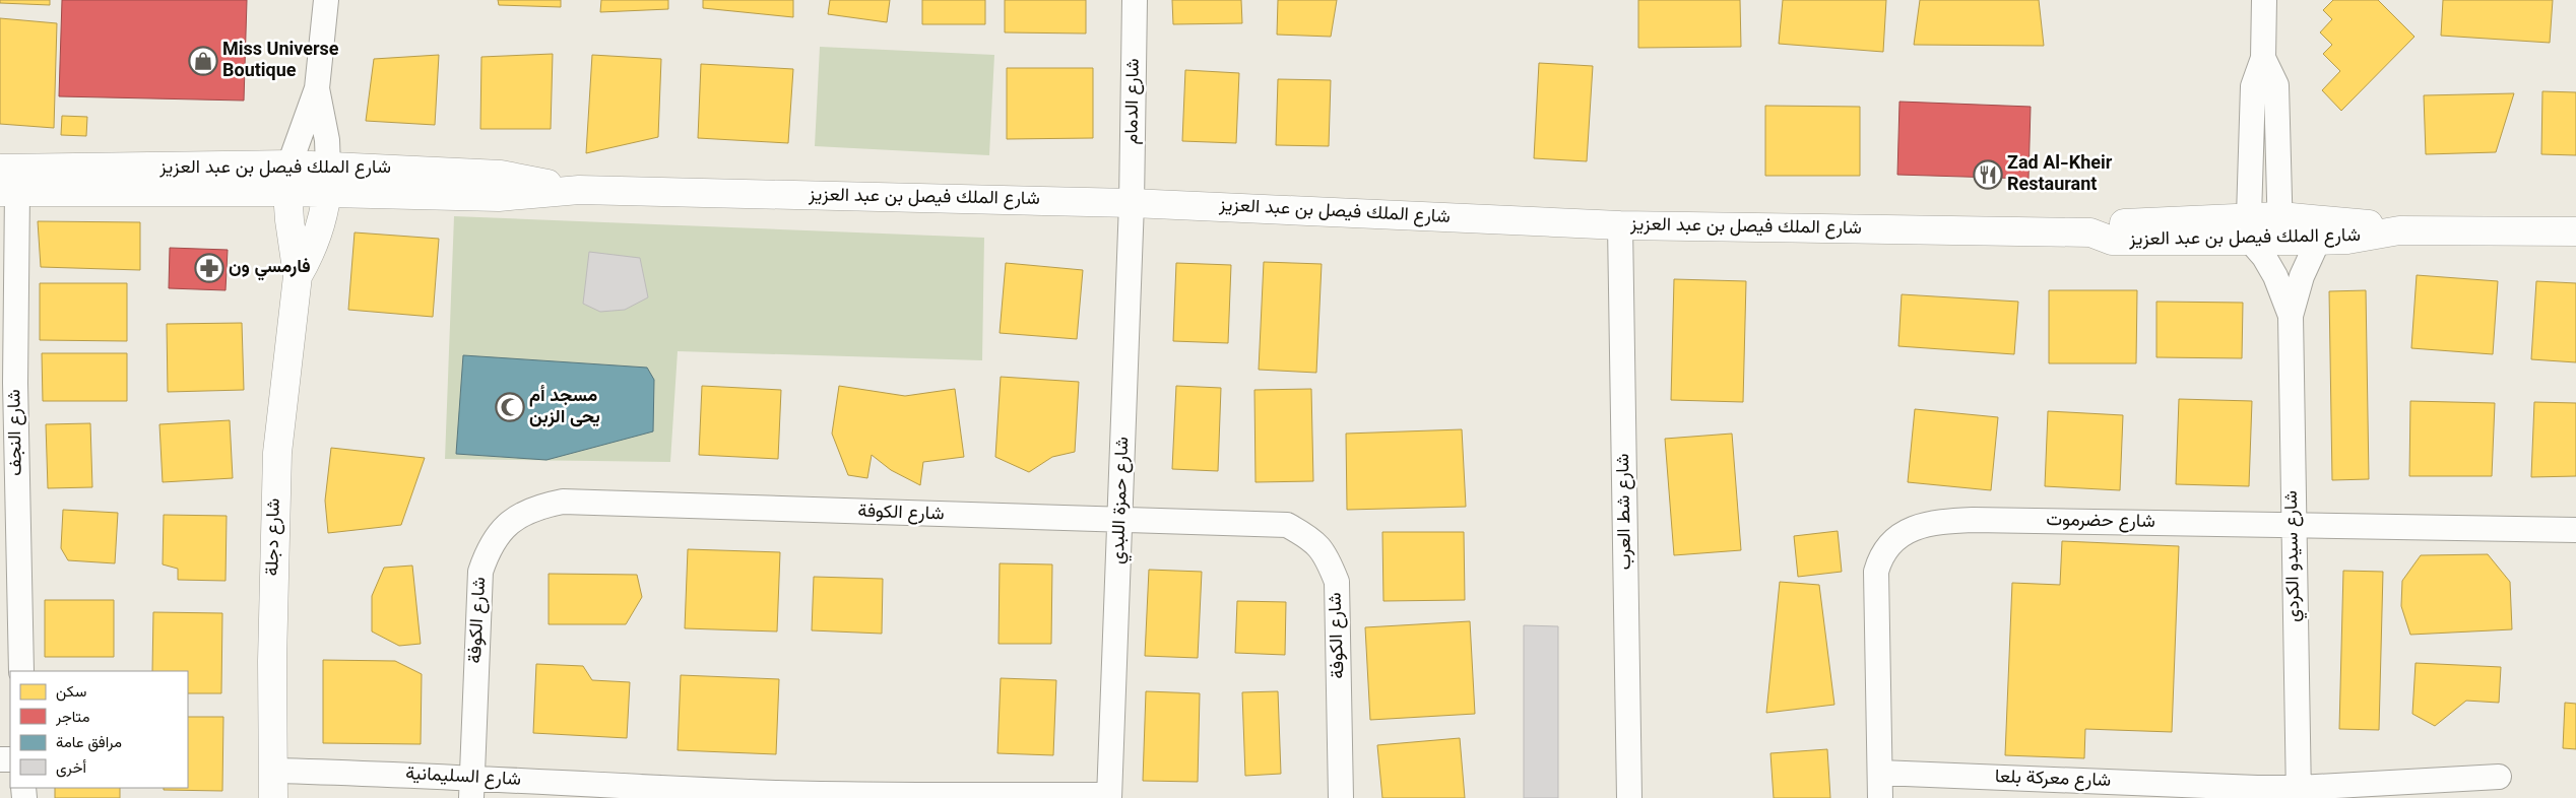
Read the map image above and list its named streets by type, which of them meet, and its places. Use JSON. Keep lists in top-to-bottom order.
{
  "streets": {
    "main road": ["شارع الملك فيصل بن عبد العزيز", "شارع دجلة"],
    "street": [
      "شارع الدمام",
      "شارع النجف",
      "شارع حمزة اللبدي",
      "شارع شط العرب",
      "شارع الكوفة",
      "شارع حضرموت",
      "شارع سيدو الكردي",
      "شارع السليمانية",
      "شارع معركة بلعا"
    ]
  },
  "crossings": [
    ["شارع الدمام", "شارع الملك فيصل بن عبد العزيز"],
    ["شارع الدمام", "شارع حمزة اللبدي"],
    ["شارع الملك فيصل بن عبد العزيز", "شارع النجف"],
    ["شارع الملك فيصل بن عبد العزيز", "شارع حمزة اللبدي"],
    ["شارع الملك فيصل بن عبد العزيز", "شارع شط العرب"],
    ["شارع الملك فيصل بن عبد العزيز", "شارع دجلة"],
    ["شارع الملك فيصل بن عبد العزيز", "شارع سيدو الكردي"],
    ["شارع حمزة اللبدي", "شارع الكوفة"],
    ["شارع حمزة اللبدي", "شارع السليمانية"],
    ["شارع الكوفة", "شارع السليمانية"],
    ["شارع حضرموت", "شارع سيدو الكردي"],
    ["شارع حضرموت", "شارع معركة بلعا"],
    ["شارع دجلة", "شارع السليمانية"],
    ["شارع سيدو الكردي", "شارع معركة بلعا"]
  ],
  "places": {
    "shop": ["Miss Universe Boutique"],
    "restaurant": ["Zad Al-Kheir Restaurant"],
    "pharmacy": ["فارمسي ون"],
    "mosque": ["مسجد أم يحى الزبن"]
  },
  "legend": [
    "سكن",
    "متاجر",
    "مرافق عامة",
    "أخرى"
  ]
}
